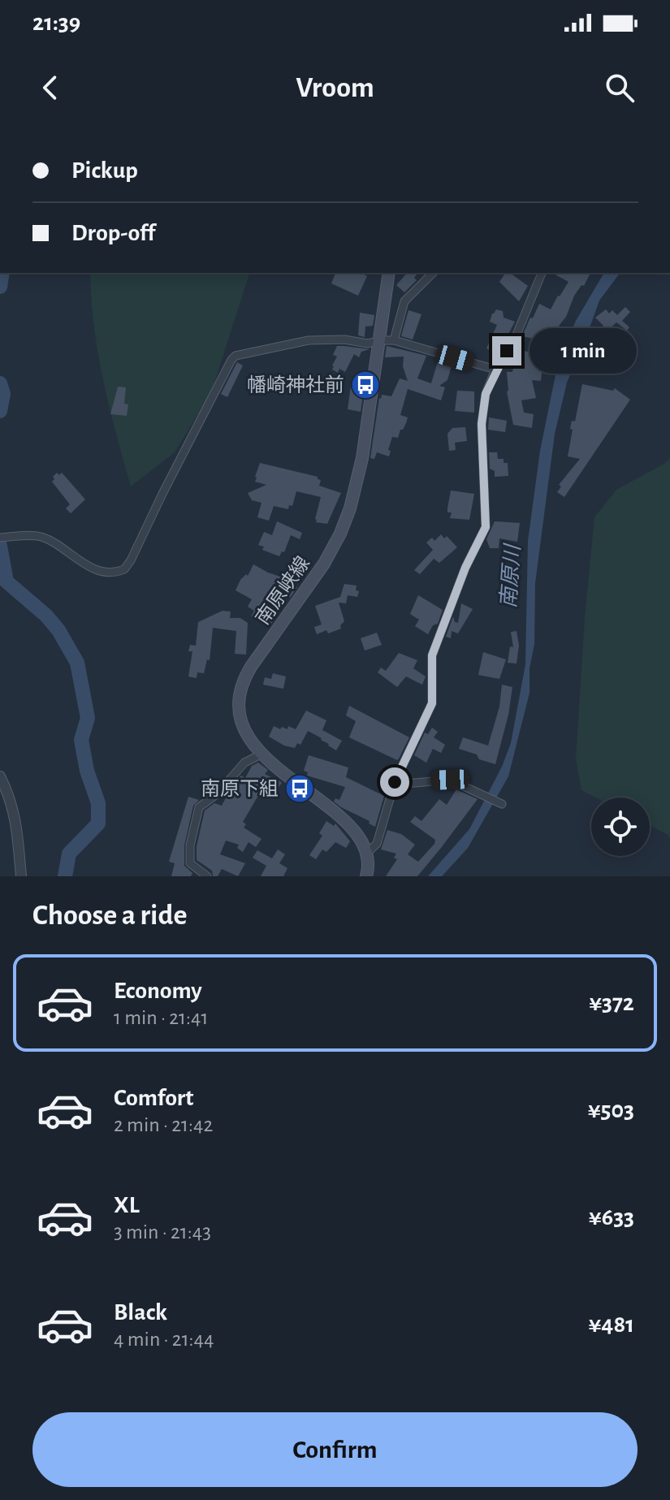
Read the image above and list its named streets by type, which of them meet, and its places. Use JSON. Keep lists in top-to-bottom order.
{
  "streets": {
    "main road": ["南原峡線"]
  },
  "water": ["南原川"],
  "places": {
    "bus stop": ["幡崎神社前", "南原下組"]
  },
  "page": {
    "status": "21:39",
    "header": "Vroom",
    "banner": ["Pickup", "Drop-off"],
    "bubble": "1 min",
    "heading": "Choose a ride",
    "list": [
      {
        "name": "Economy",
        "note": "1 min · 21:41",
        "value": "¥372"
      },
      {
        "name": "Comfort",
        "note": "2 min · 21:42",
        "value": "¥503"
      },
      {
        "name": "XL",
        "note": "3 min · 21:43",
        "value": "¥633"
      },
      {
        "name": "Black",
        "note": "4 min · 21:44",
        "value": "¥481"
      }
    ],
    "buttons": "Confirm"
  }
}
